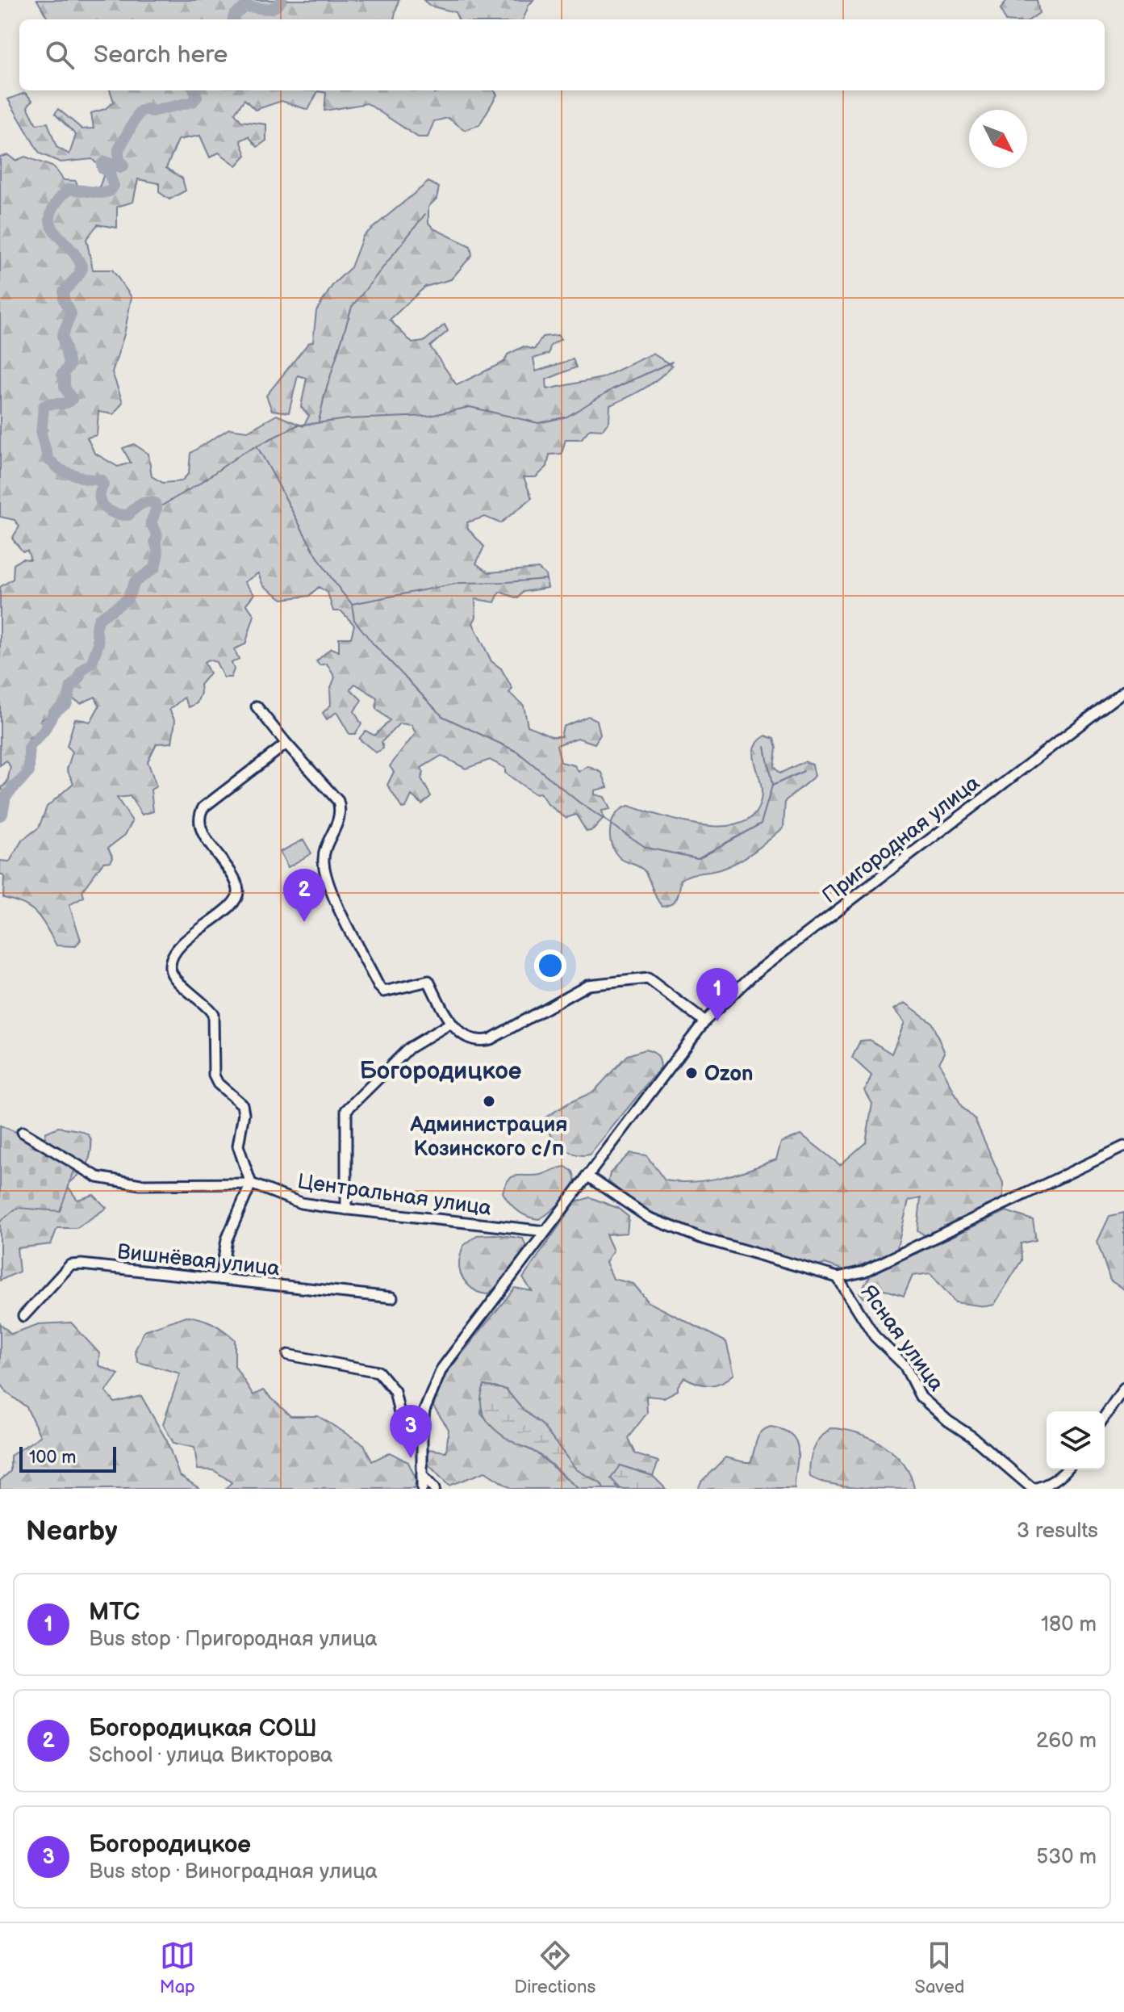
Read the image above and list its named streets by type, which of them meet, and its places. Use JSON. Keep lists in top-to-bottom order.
{
  "streets": {
    "street": [
      "Пригородная улица",
      "Центральная улица",
      "Вишнёвая улица",
      "Ясная улица"
    ]
  },
  "crossings": [
    ["Пригородная улица", "Центральная улица"]
  ],
  "districts": ["Богородицкое"],
  "places": ["Ozon", "Администрация Козинского с/п"],
  "scale_bar": "100 m",
  "north": "bottom right",
  "page": {
    "search": "Search here",
    "pins": ["2", "1", "3"],
    "scale": "100 m",
    "heading": ["Nearby", "3 results"],
    "list": [
      {
        "mark": "1",
        "name": "МТС",
        "note": "Bus stop · Пригородная улица",
        "value": "180 m"
      },
      {
        "mark": "2",
        "name": "Богородицкая СОШ",
        "note": "School · улица Викторова",
        "value": "260 m"
      },
      {
        "mark": "3",
        "name": "Богородицкое",
        "note": "Bus stop · Виноградная улица",
        "value": "530 m"
      }
    ],
    "nav": ["Map", "Directions", "Saved"]
  }
}
